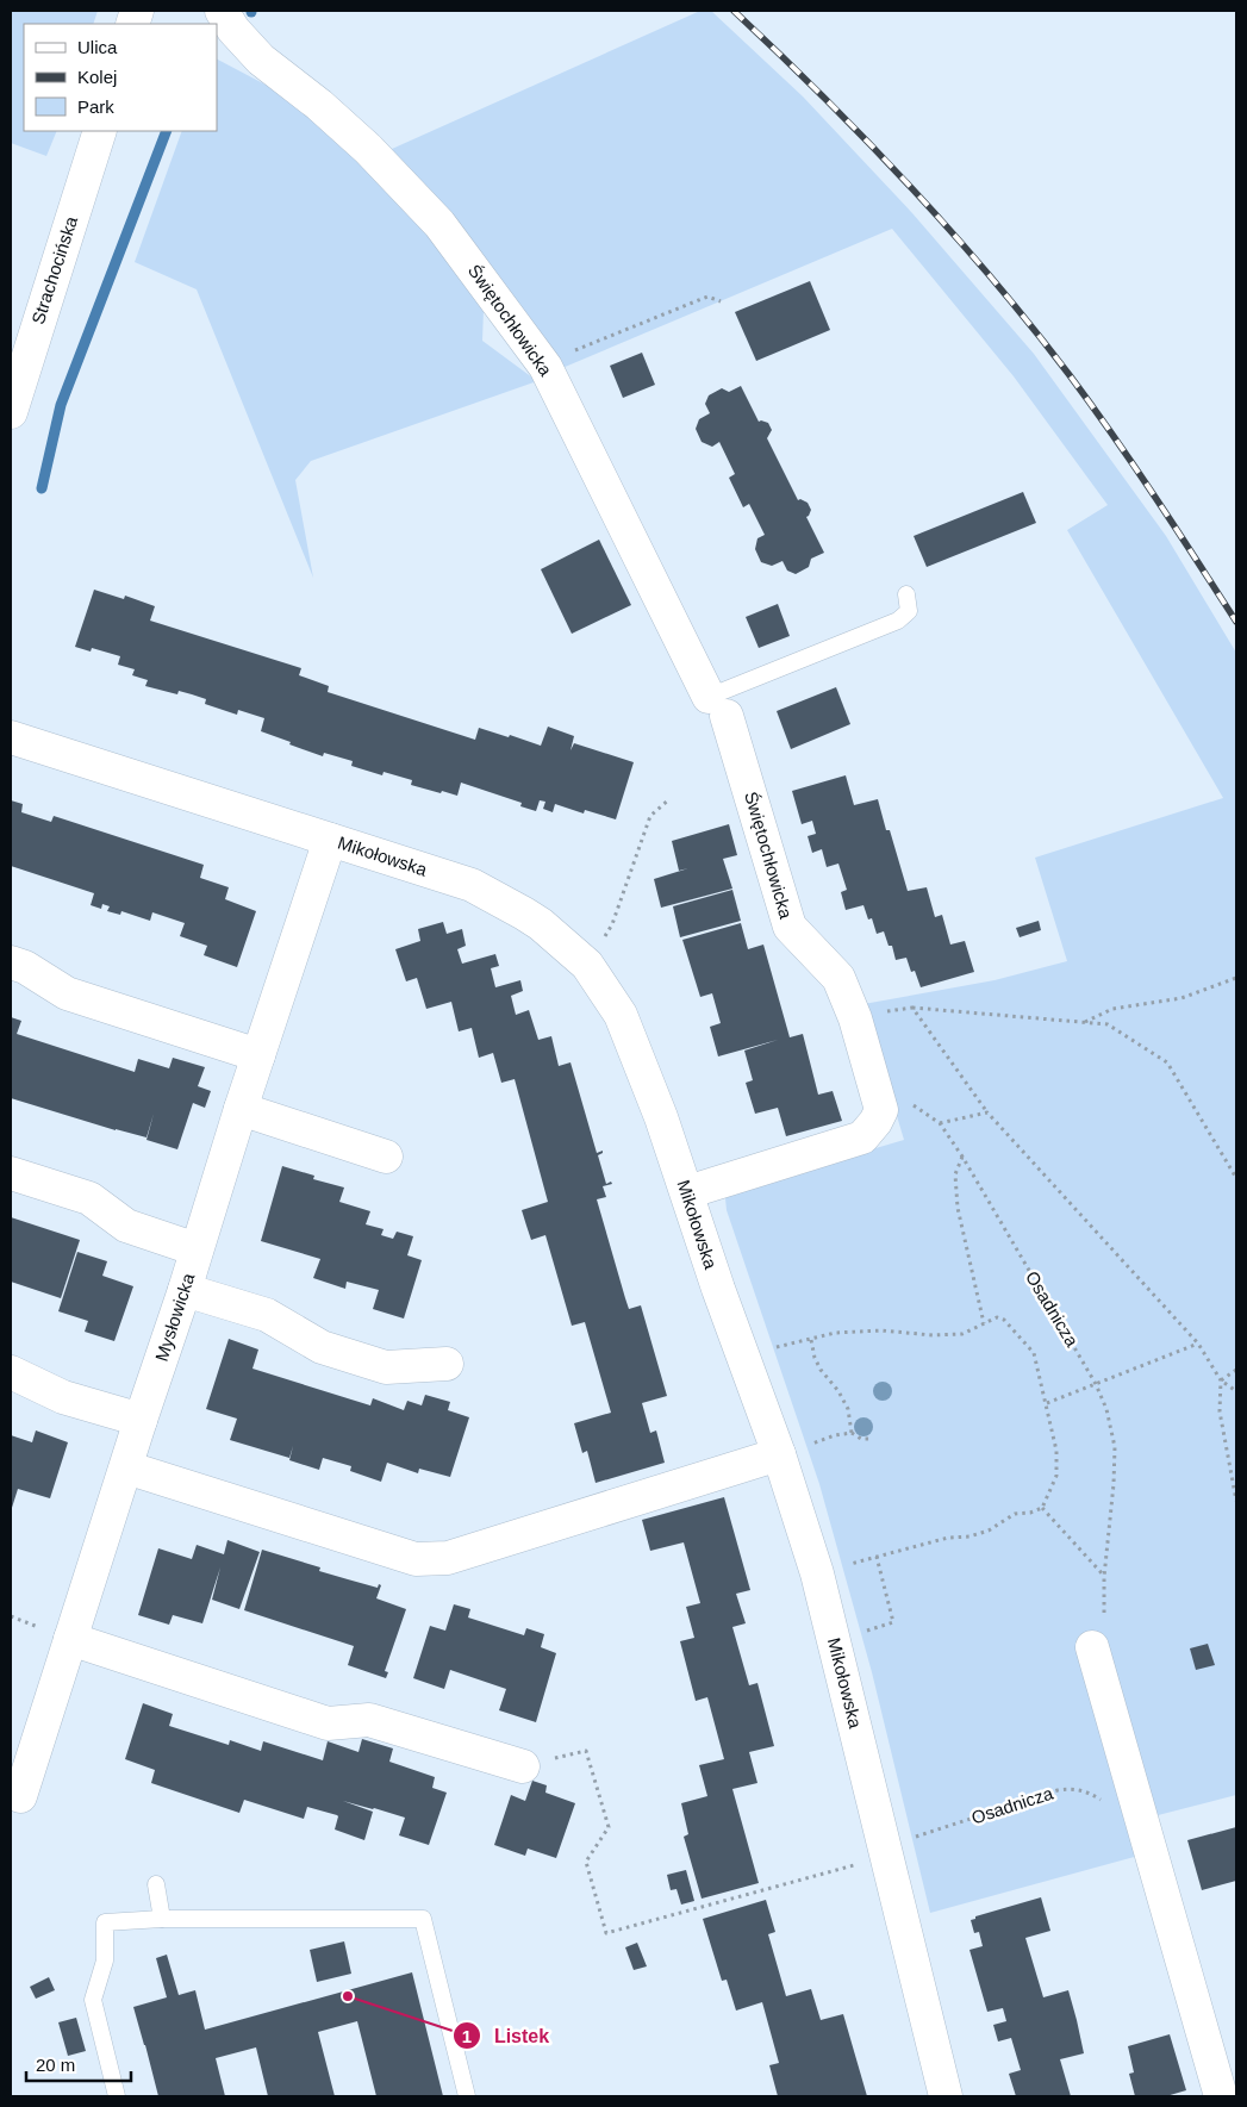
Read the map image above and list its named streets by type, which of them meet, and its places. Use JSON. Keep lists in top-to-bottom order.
{
  "streets": {
    "street": [
      "Strachocińska",
      "Świętochłowicka",
      "Mikołowska",
      "Mysłowicka"
    ],
    "path": ["Osadnicza"]
  },
  "crossings": [
    ["Świętochłowicka", "Osadnicza"],
    ["Mikołowska", "Osadnicza"],
    ["Mikołowska", "Mysłowicka"]
  ],
  "places": ["Listek"],
  "legend": ["Ulica", "Kolej", "Park"],
  "scale_bar": "20 m"
}
